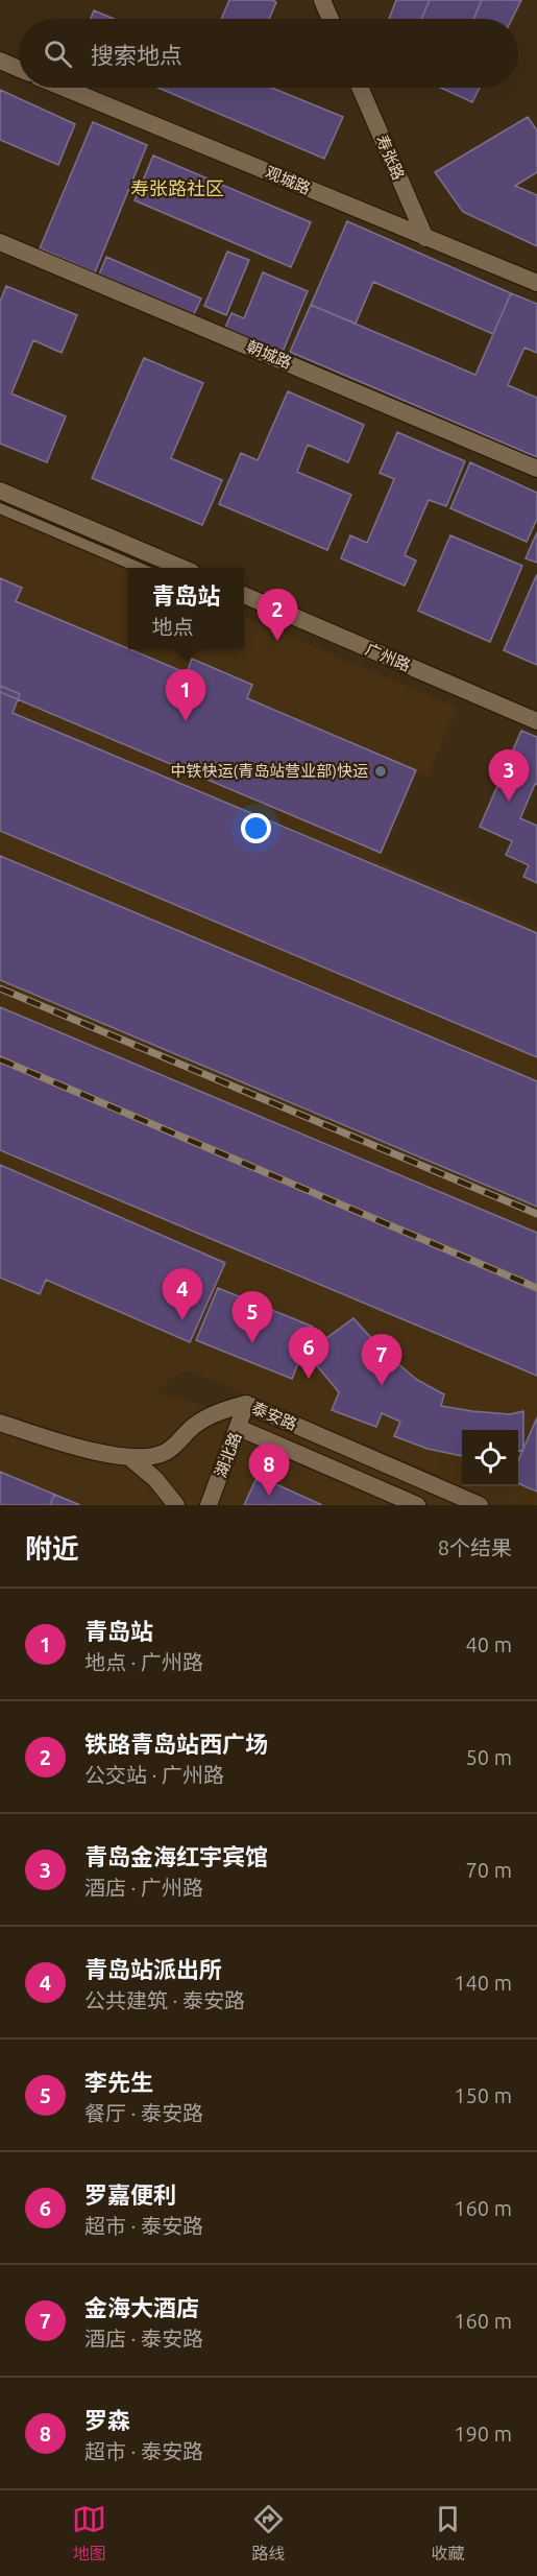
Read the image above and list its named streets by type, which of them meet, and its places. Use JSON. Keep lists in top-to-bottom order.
{
  "streets": {
    "street": [
      "寿张路",
      "观城路",
      "朝城路",
      "广州路",
      "泰安路",
      "湖北路"
    ]
  },
  "crossings": [
    ["寿张路", "观城路"],
    ["泰安路", "湖北路"]
  ],
  "districts": ["寿张路社区"],
  "places": ["中铁快运(青岛站营业部)快运"],
  "page": {
    "search": "搜索地点",
    "popup": ["青岛站", "地点"],
    "pins": [
      "2",
      "1",
      "3",
      "4",
      "5",
      "6",
      "7",
      "8"
    ],
    "heading": ["附近", "8个结果"],
    "list": [
      {
        "mark": "1",
        "name": "青岛站",
        "note": "地点 · 广州路",
        "value": "40 m"
      },
      {
        "mark": "2",
        "name": "铁路青岛站西广场",
        "note": "公交站 · 广州路",
        "value": "50 m"
      },
      {
        "mark": "3",
        "name": "青岛金海红宇宾馆",
        "note": "酒店 · 广州路",
        "value": "70 m"
      },
      {
        "mark": "4",
        "name": "青岛站派出所",
        "note": "公共建筑 · 泰安路",
        "value": "140 m"
      },
      {
        "mark": "5",
        "name": "李先生",
        "note": "餐厅 · 泰安路",
        "value": "150 m"
      },
      {
        "mark": "6",
        "name": "罗嘉便利",
        "note": "超市 · 泰安路",
        "value": "160 m"
      },
      {
        "mark": "7",
        "name": "金海大酒店",
        "note": "酒店 · 泰安路",
        "value": "160 m"
      },
      {
        "mark": "8",
        "name": "罗森",
        "note": "超市 · 泰安路",
        "value": "190 m"
      }
    ],
    "nav": ["地图", "路线", "收藏"]
  }
}
